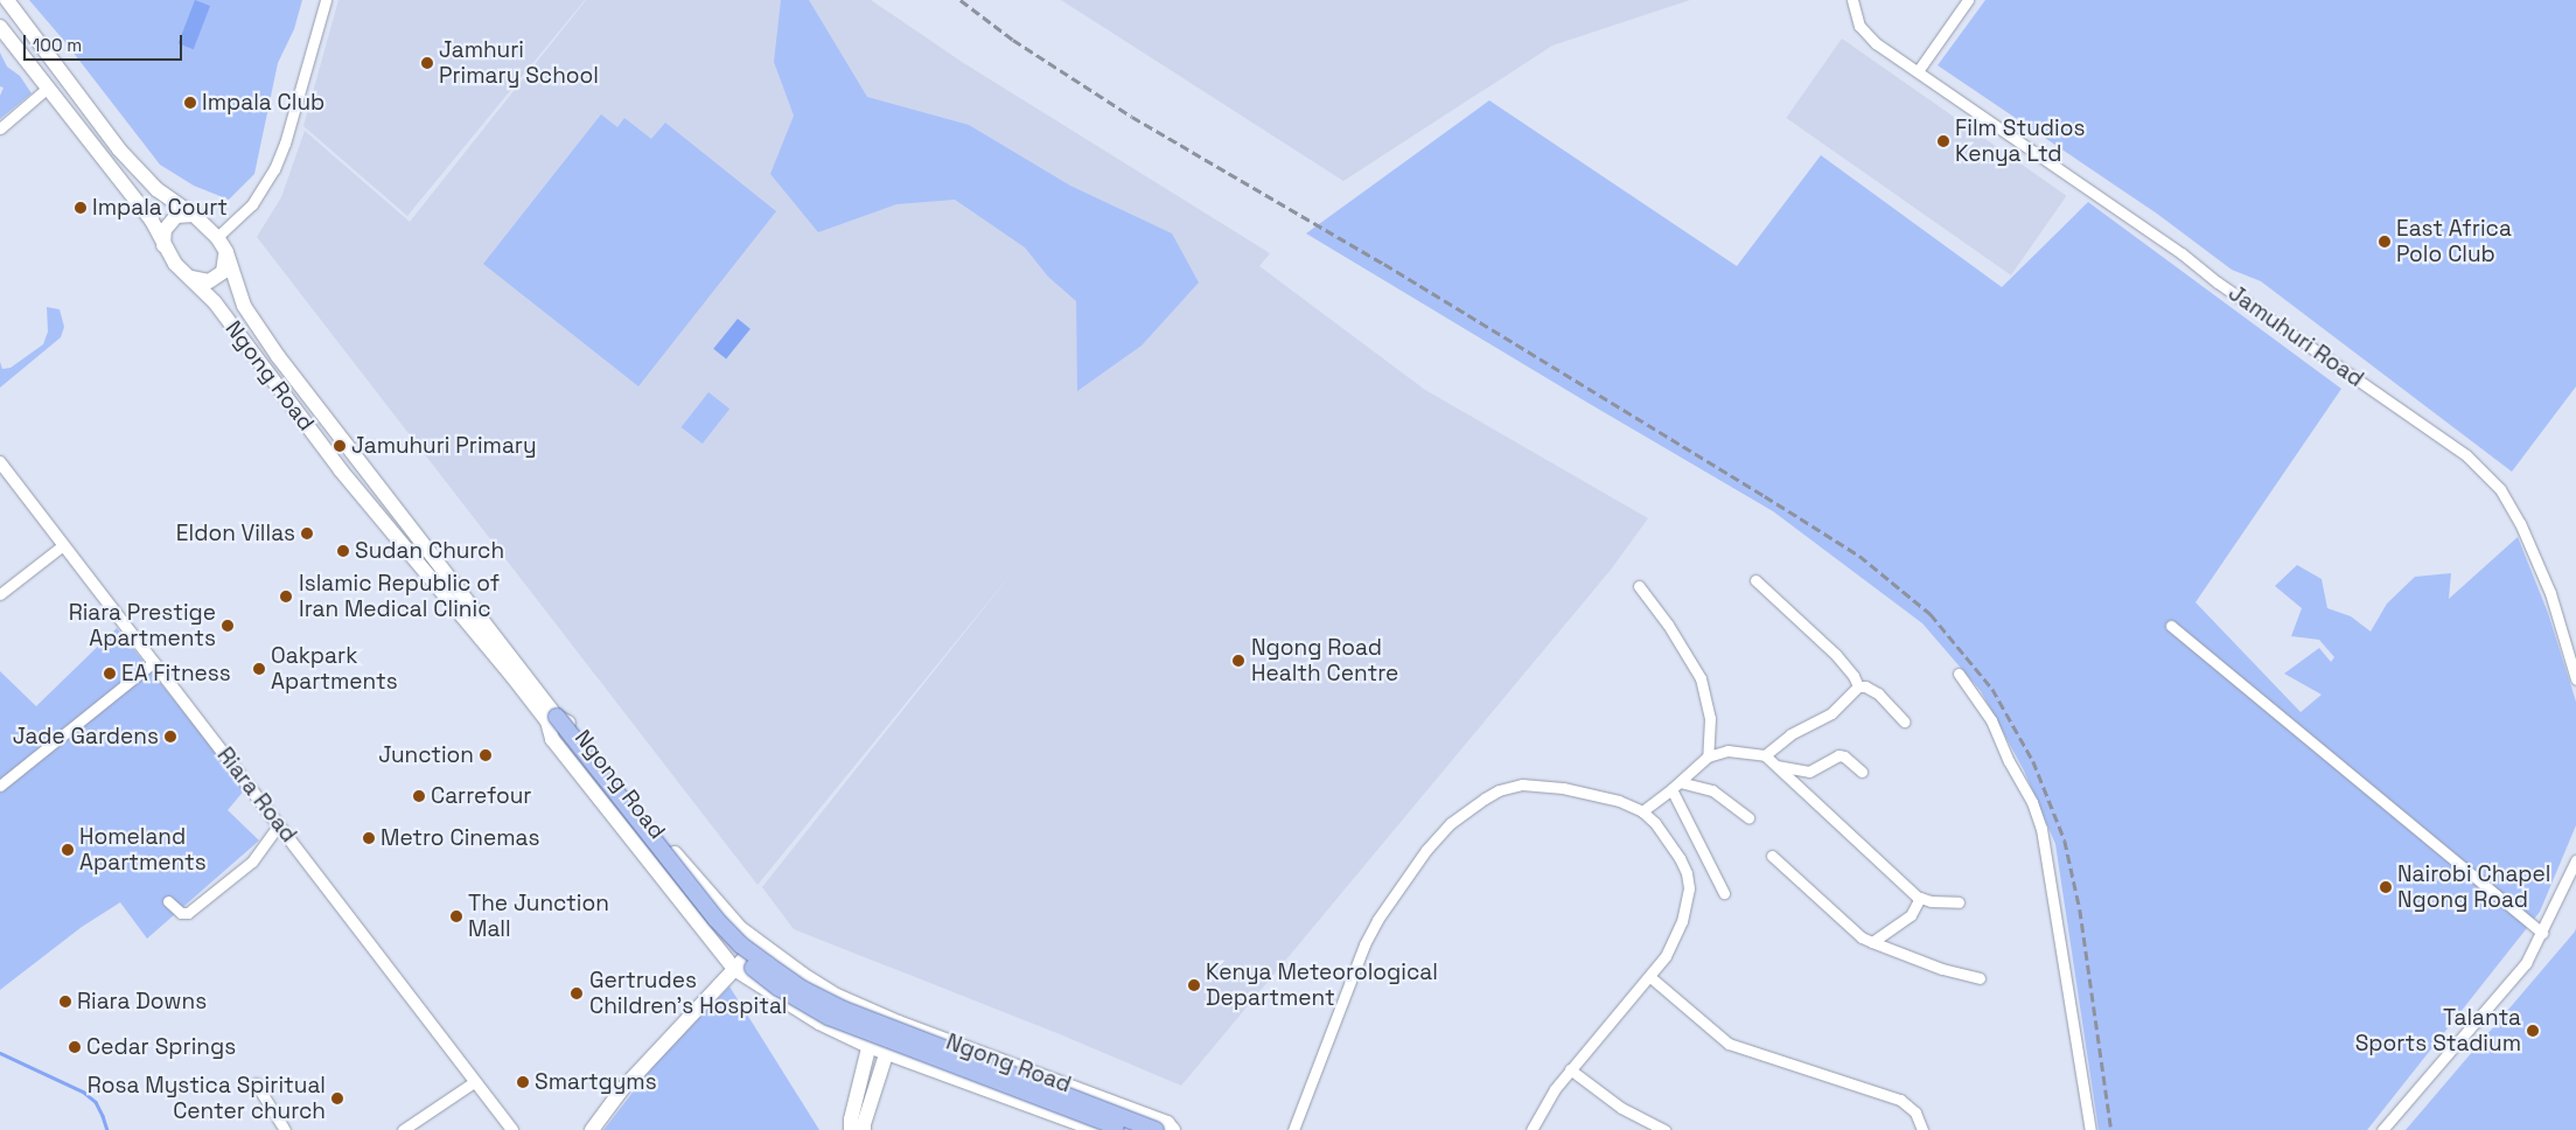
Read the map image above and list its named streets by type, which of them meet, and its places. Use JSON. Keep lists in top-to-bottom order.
{
  "streets": {
    "main road": ["Ngong Road"],
    "street": ["Jamuhuri Road", "Riara Road"]
  },
  "places": [
    "Jamhuri Primary School",
    "Impala Club",
    "Film Studios Kenya Ltd",
    "Impala Court",
    "East Africa Polo Club",
    "Jamuhuri Primary",
    "Eldon Villas",
    "Sudan Church",
    "Islamic Republic of Iran Medical Clinic",
    "Riara Prestige Apartments",
    "Ngong Road Health Centre",
    "Oakpark Apartments",
    "EA Fitness",
    "Jade Gardens",
    "Junction",
    "Carrefour",
    "Metro Cinemas",
    "Homeland Apartments",
    "Nairobi Chapel Ngong Road",
    "The Junction Mall",
    "Kenya Meteorological Department",
    "Gertrudes Children's Hospital",
    "Riara Downs",
    "Talanta Sports Stadium",
    "Cedar Springs",
    "Smartgyms",
    "Rosa Mystica Spiritual Center church"
  ],
  "scale_bar": "100 m"
}
